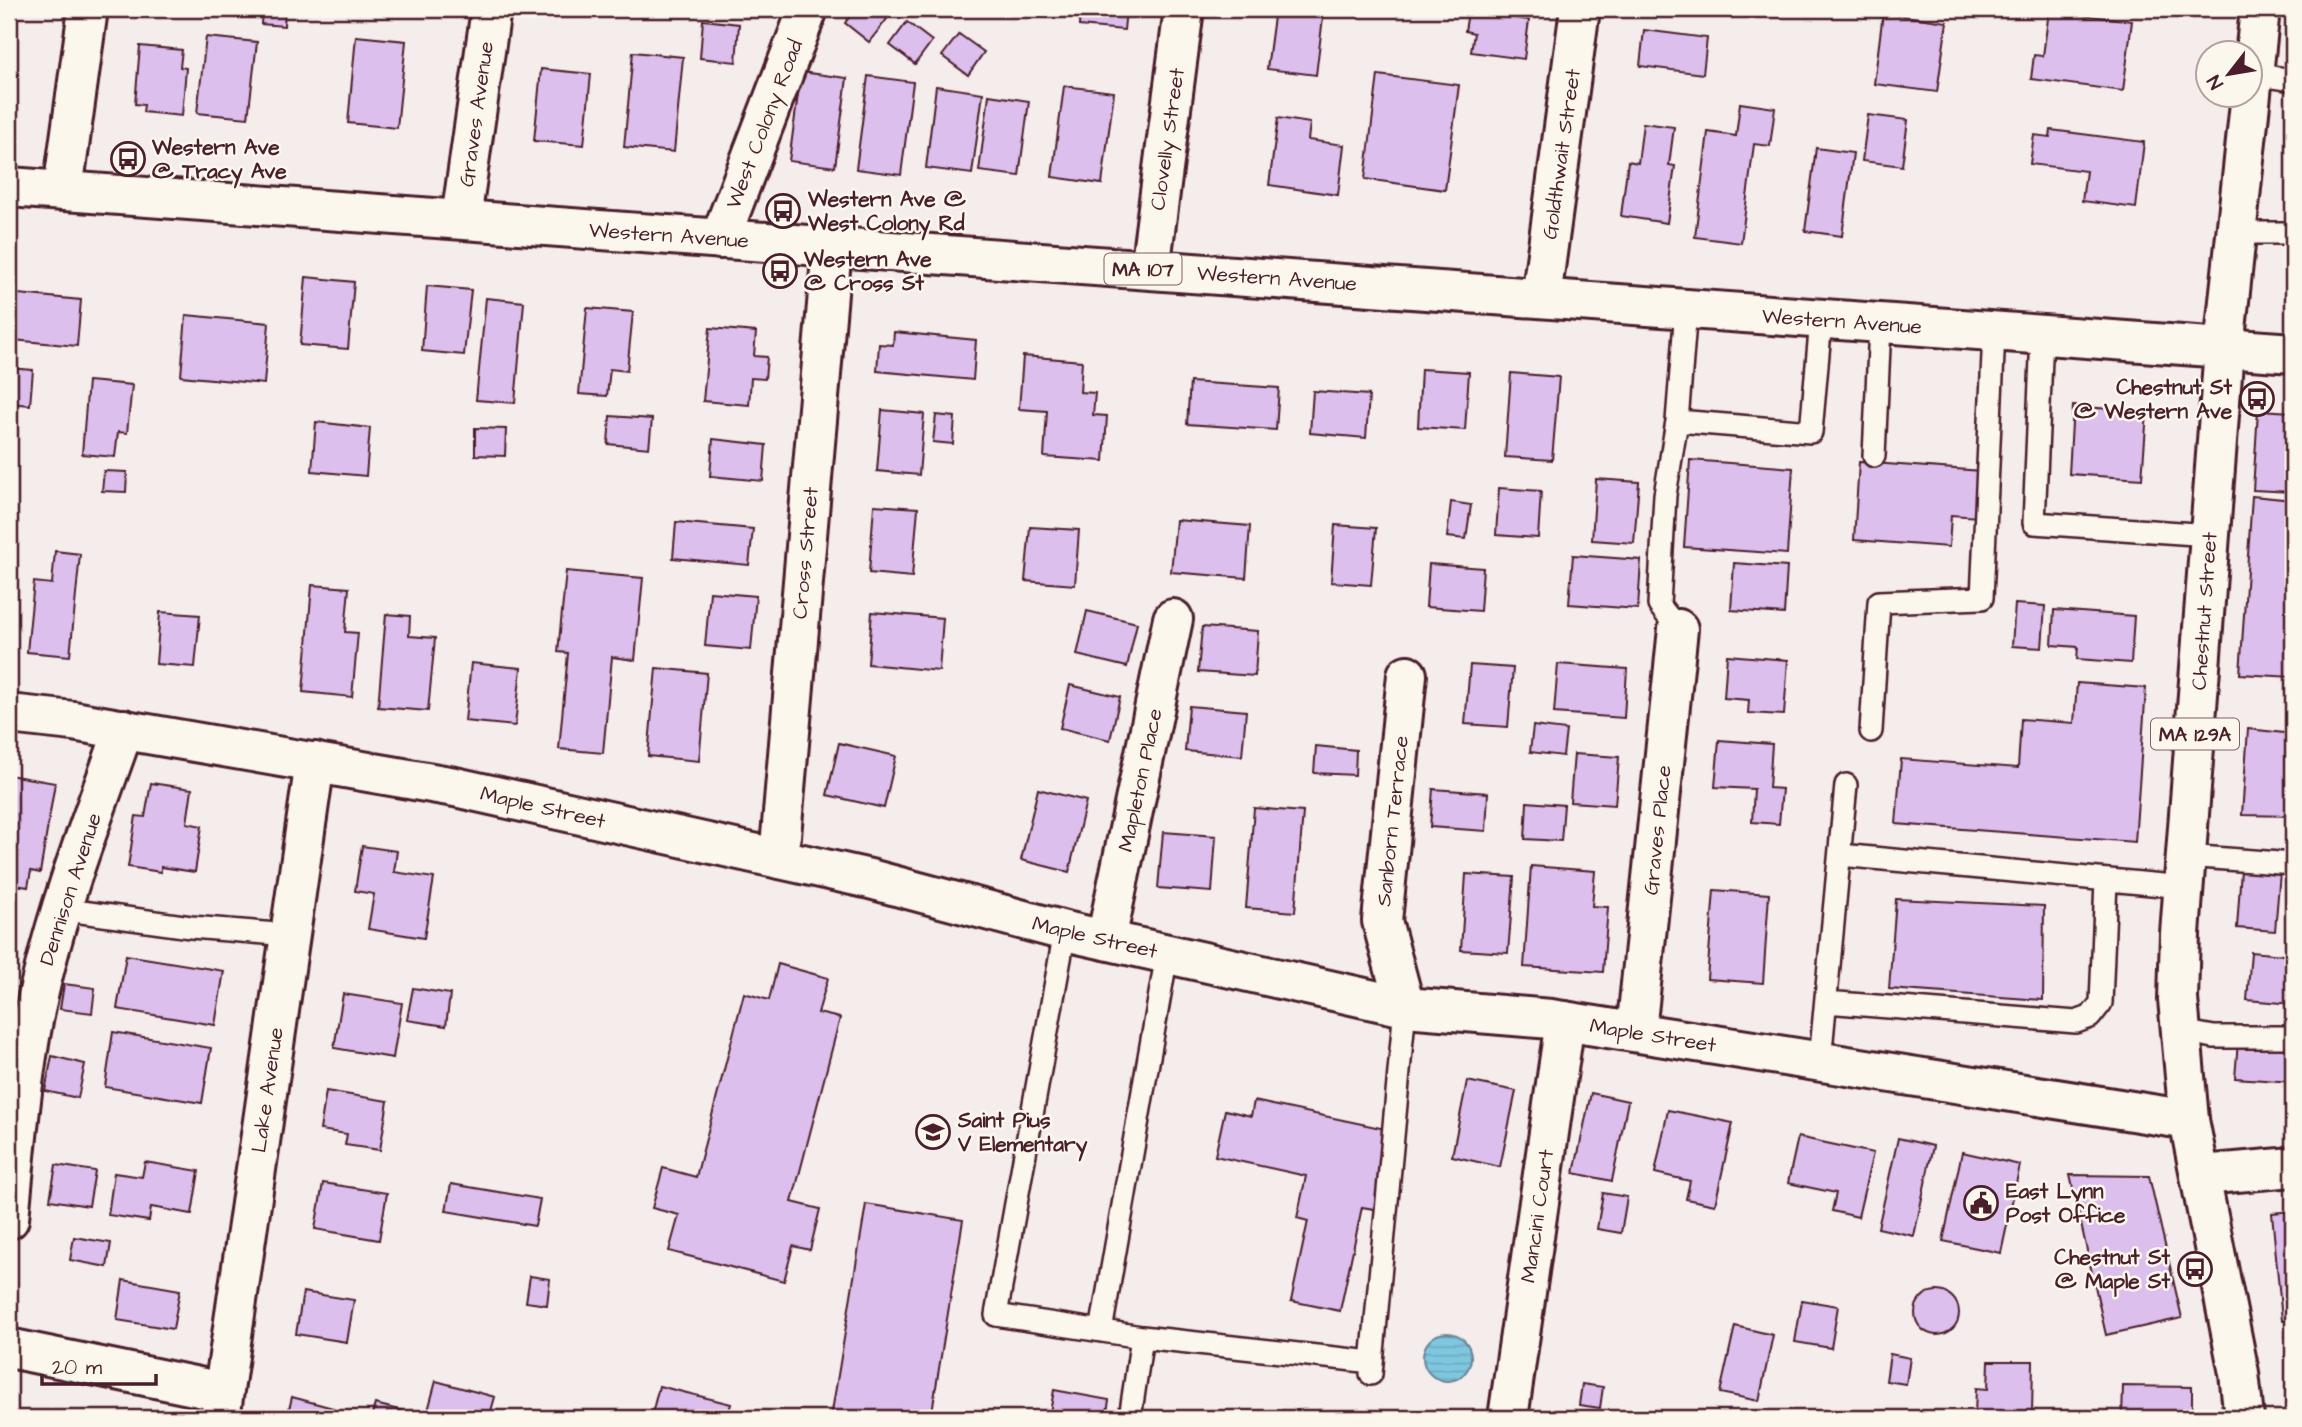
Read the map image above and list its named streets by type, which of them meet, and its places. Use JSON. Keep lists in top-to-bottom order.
{
  "streets": {
    "street": [
      "Graves Avenue",
      "West Colony Road",
      "Clovelly Street",
      "Goldthwait Street",
      "Western Avenue",
      "MA 107",
      "Cross Street",
      "Chestnut Street",
      "MA 129A",
      "Mapleton Place",
      "Maple Street",
      "Sanborn Terrace",
      "Graves Place",
      "Dennison Avenue",
      "Lake Avenue",
      "Mancini Court"
    ]
  },
  "crossings": [
    ["Graves Avenue", "Western Avenue"],
    ["West Colony Road", "Western Avenue"],
    ["Clovelly Street", "Western Avenue"],
    ["Goldthwait Street", "Western Avenue"],
    ["Western Avenue", "Cross Street"],
    ["Western Avenue", "Chestnut Street"],
    ["Cross Street", "Maple Street"],
    ["Chestnut Street", "Maple Street"],
    ["Mapleton Place", "Maple Street"],
    ["Maple Street", "Sanborn Terrace"],
    ["Maple Street", "Graves Place"],
    ["Maple Street", "Dennison Avenue"],
    ["Maple Street", "Lake Avenue"],
    ["Maple Street", "Mancini Court"]
  ],
  "places": {
    "bus stop": [
      "Western Ave @ Tracy Ave",
      "Western Ave @ West Colony Rd",
      "Western Ave @ Cross St",
      "Chestnut St @ Western Ave",
      "Chestnut St @ Maple St"
    ],
    "school or university": ["Saint Pius V Elementary"],
    "public building": ["East Lynn Post Office"]
  },
  "scale_bar": "20 m",
  "north": "bottom left"
}
